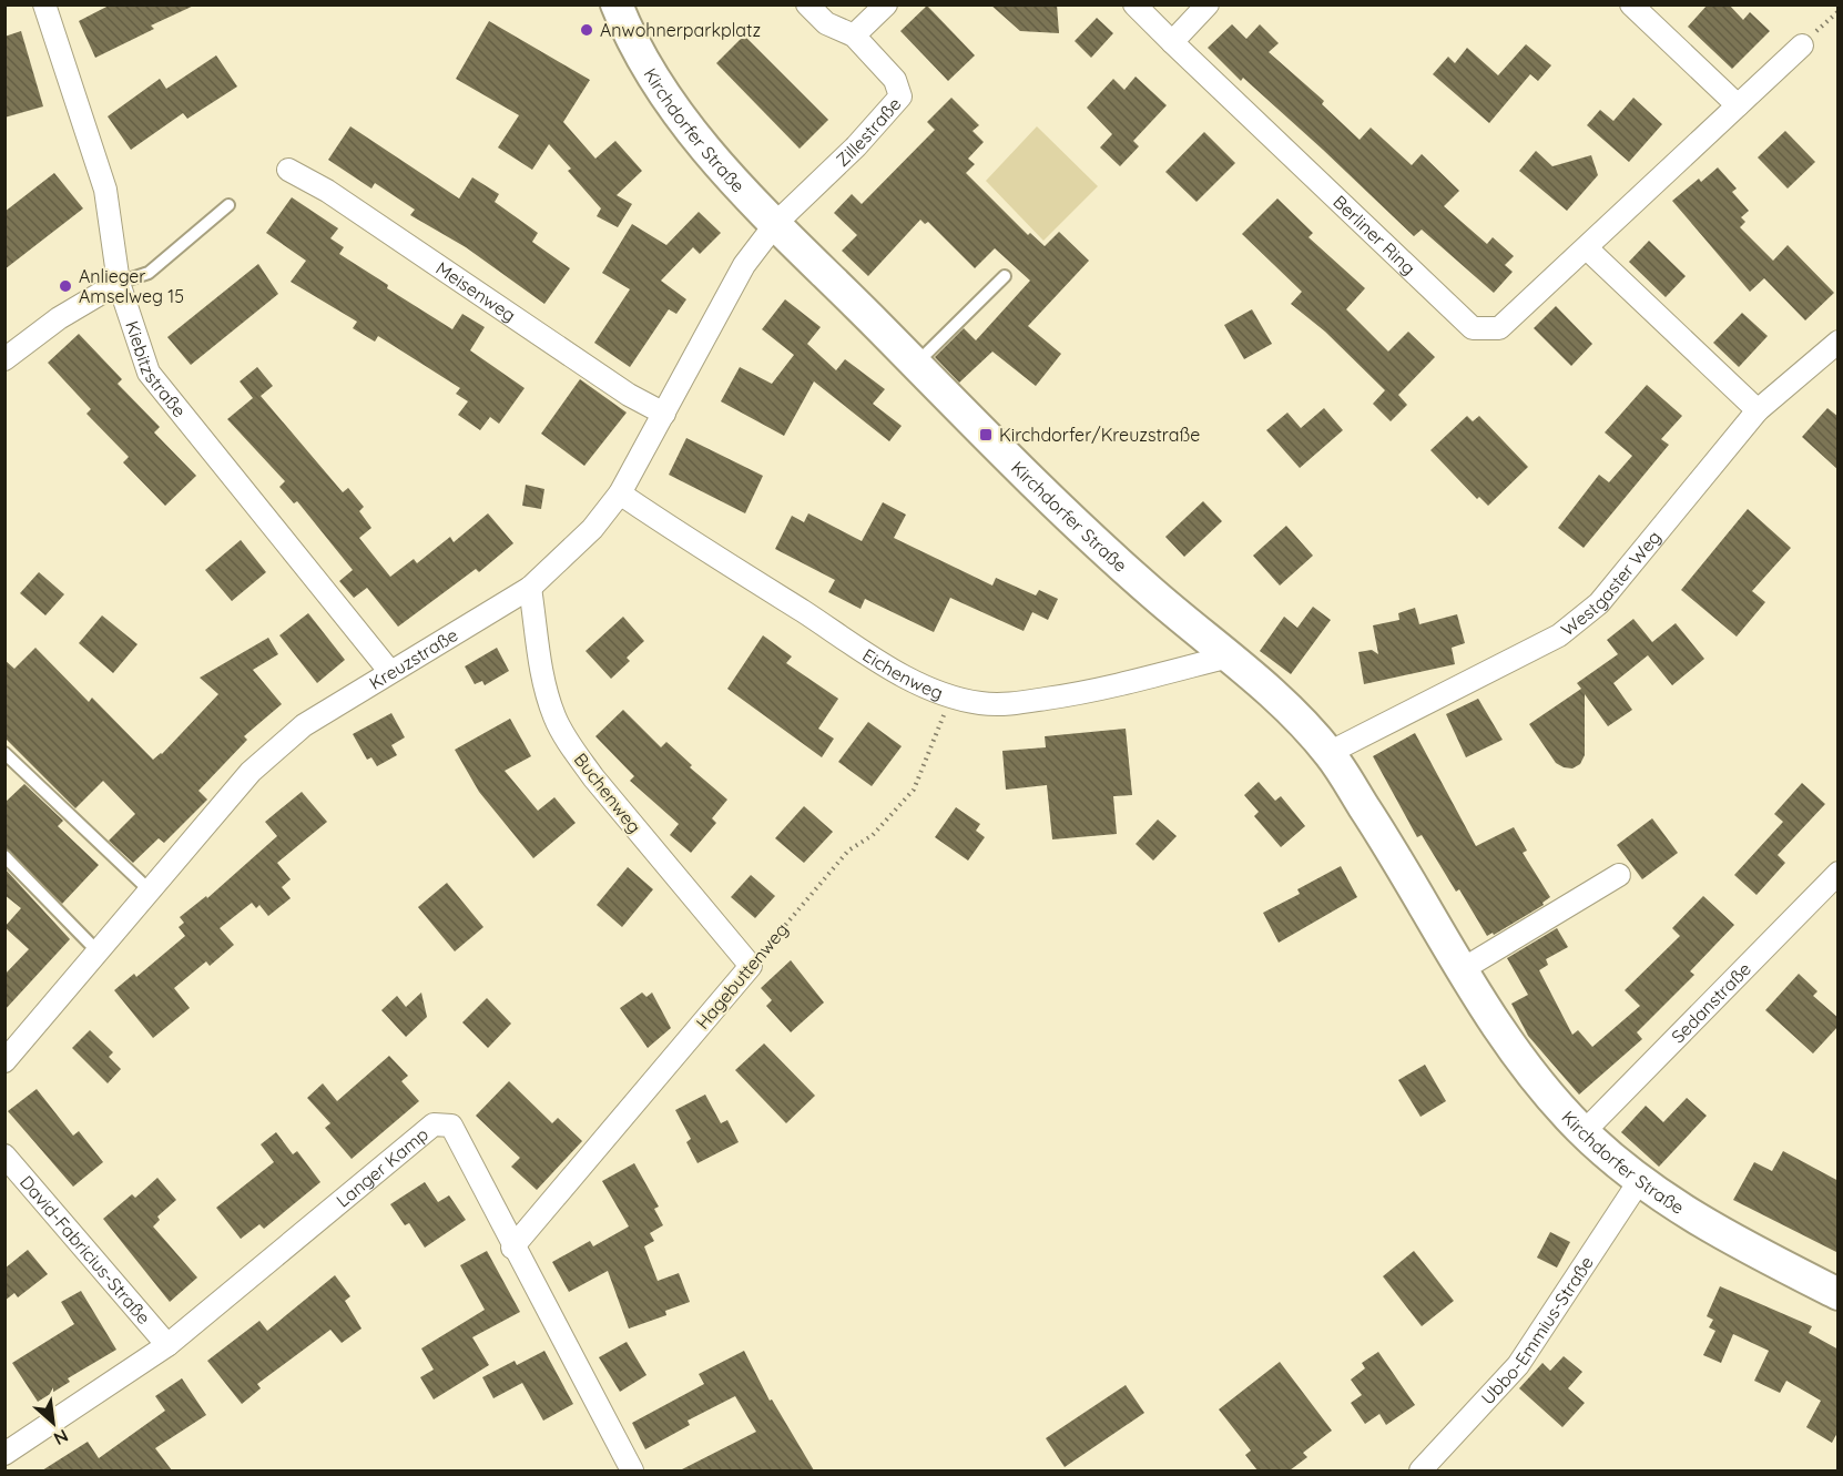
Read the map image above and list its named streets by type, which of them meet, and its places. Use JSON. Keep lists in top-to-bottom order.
{
  "streets": {
    "street": [
      "Kirchdorfer Straße",
      "Zillestraße",
      "Berliner Ring",
      "Meisenweg",
      "Kiebitzstraße",
      "Westgaster Weg",
      "Kreuzstraße",
      "Eichenweg",
      "Buchenweg",
      "Hagebuttenweg",
      "Sedanstraße",
      "Langer Kamp",
      "David-Fabricius-Straße",
      "Ubbo-Emmius-Straße"
    ]
  },
  "crossings": [
    ["Kirchdorfer Straße", "Zillestraße"],
    ["Kirchdorfer Straße", "Westgaster Weg"],
    ["Kirchdorfer Straße", "Kreuzstraße"],
    ["Kirchdorfer Straße", "Eichenweg"],
    ["Kirchdorfer Straße", "Sedanstraße"],
    ["Kirchdorfer Straße", "Ubbo-Emmius-Straße"],
    ["Zillestraße", "Kreuzstraße"],
    ["Meisenweg", "Kreuzstraße"],
    ["Kiebitzstraße", "Kreuzstraße"],
    ["Kreuzstraße", "Eichenweg"],
    ["Kreuzstraße", "Buchenweg"],
    ["Eichenweg", "Hagebuttenweg"],
    ["Buchenweg", "Hagebuttenweg"],
    ["Hagebuttenweg", "Langer Kamp"],
    ["Langer Kamp", "David-Fabricius-Straße"]
  ],
  "places": {
    "other": ["Anwohnerparkplatz", "Anlieger Amselweg 15"],
    "transit": ["Kirchdorfer/Kreuzstraße"]
  },
  "north": "bottom right"
}
